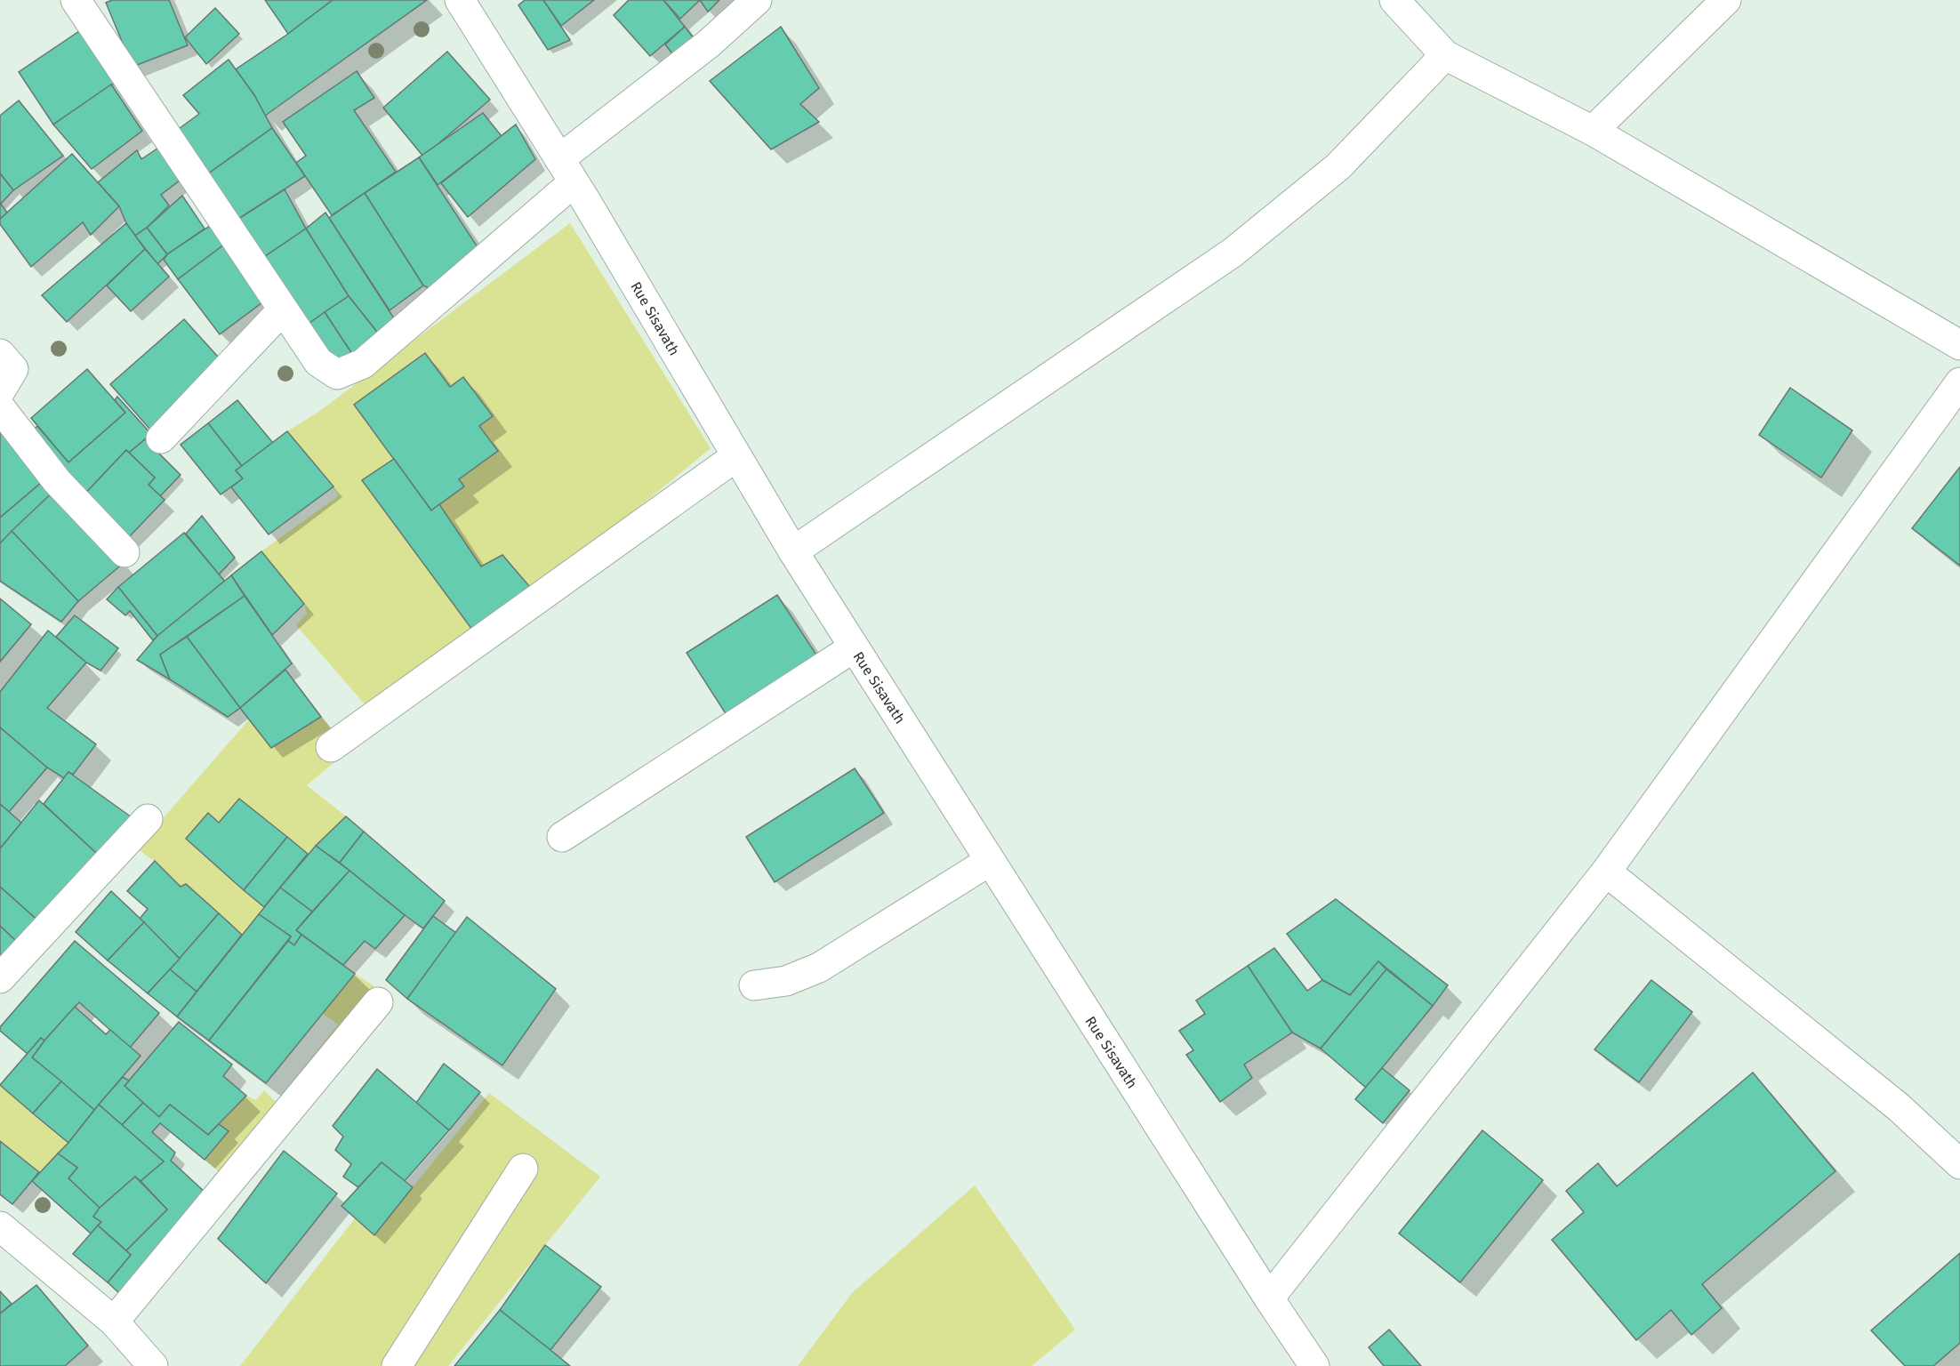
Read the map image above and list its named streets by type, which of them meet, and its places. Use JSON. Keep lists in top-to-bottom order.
{
  "streets": {
    "street": ["Rue Sisavath"]
  }
}
